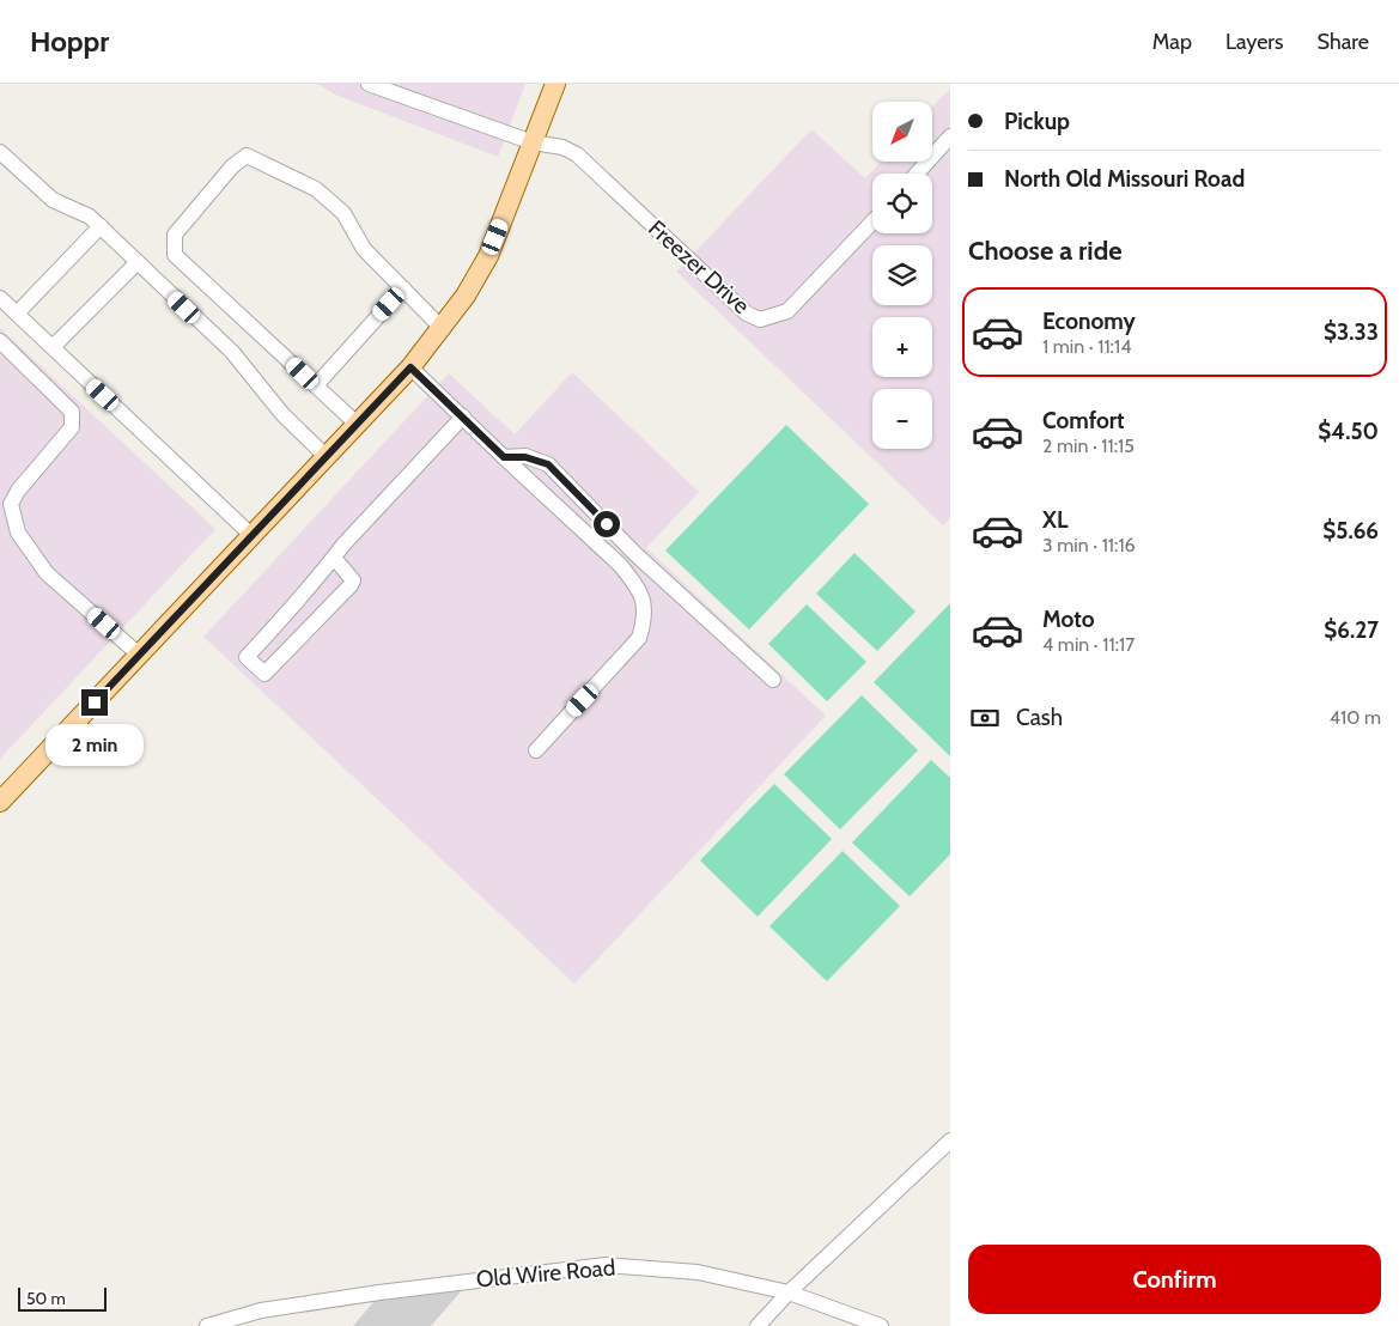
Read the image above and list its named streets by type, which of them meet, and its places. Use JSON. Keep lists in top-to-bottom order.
{
  "streets": {
    "street": ["Freezer Drive", "Old Wire Road"]
  },
  "scale_bar": "50 m",
  "north": "bottom left",
  "page": {
    "header": "Hoppr",
    "nav": ["Map", "Layers", "Share"],
    "banner": ["Pickup", "North Old Missouri Road"],
    "map_buttons": ["+", "−"],
    "heading": "Choose a ride",
    "list": [
      {
        "name": "Economy",
        "note": "1 min · 11:14",
        "value": "$3.33"
      },
      {
        "name": "Comfort",
        "note": "2 min · 11:15",
        "value": "$4.50"
      },
      {
        "name": "XL",
        "note": "3 min · 11:16",
        "value": "$5.66"
      },
      {
        "name": "Moto",
        "note": "4 min · 11:17",
        "value": "$6.27"
      }
    ],
    "pay": ["Cash", "410 m"],
    "bubble": "2 min",
    "buttons": "Confirm",
    "scale": "50 m"
  }
}
